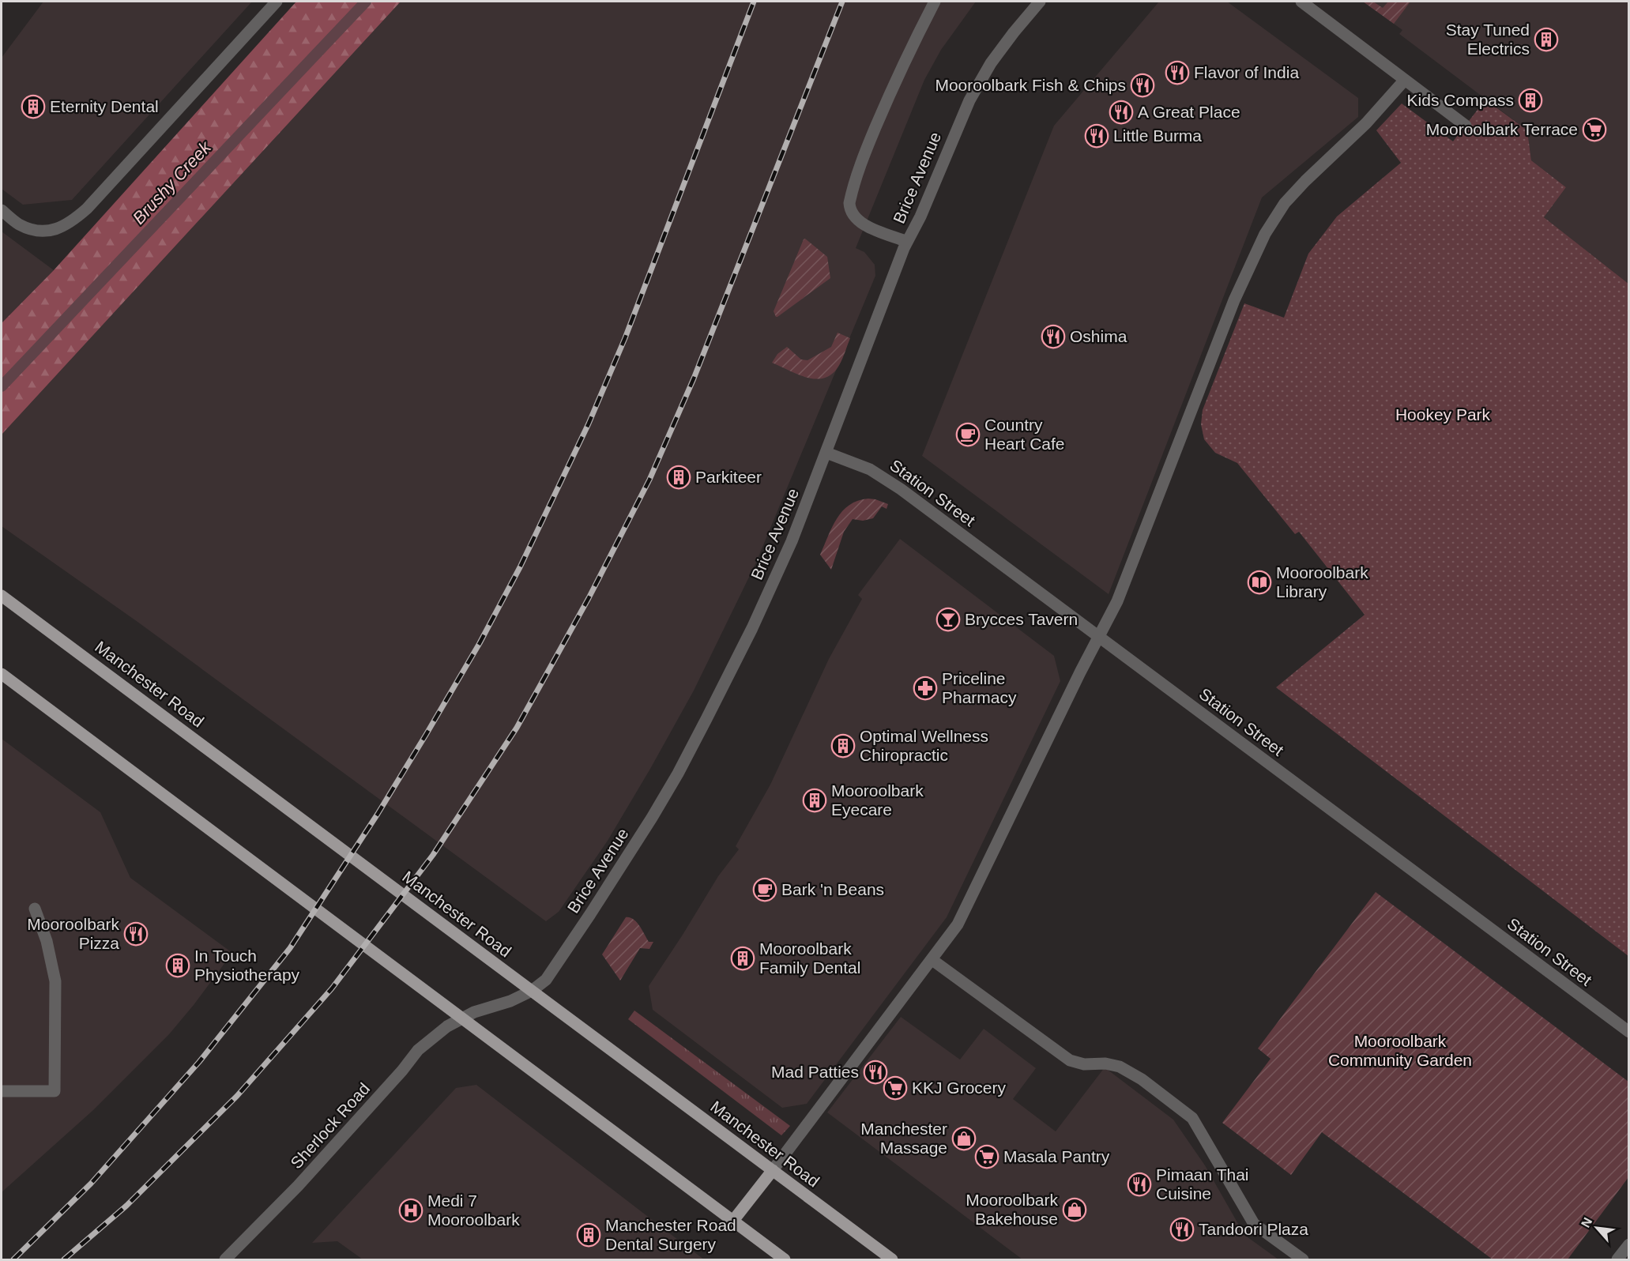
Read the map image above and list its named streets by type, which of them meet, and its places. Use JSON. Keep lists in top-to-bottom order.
{
  "streets": {
    "main road": ["Manchester Road"],
    "street": ["Brice Avenue", "Station Street", "Sherlock Road"]
  },
  "crossings": [
    ["Brice Avenue", "Station Street"],
    ["Brice Avenue", "Manchester Road"],
    ["Brice Avenue", "Sherlock Road"]
  ],
  "water": ["Brushy Creek"],
  "parks": ["Hookey Park", "Mooroolbark Community Garden"],
  "places": {
    "building": [
      "Stay Tuned Electrics",
      "Kids Compass",
      "Eternity Dental",
      "Parkiteer",
      "Optimal Wellness Chiropractic",
      "Mooroolbark Eyecare",
      "Mooroolbark Family Dental",
      "In Touch Physiotherapy",
      "Manchester Road Dental Surgery"
    ],
    "restaurant": [
      "Flavor of India",
      "Mooroolbark Fish & Chips",
      "A Great Place",
      "Little Burma",
      "Oshima",
      "Mooroolbark Pizza",
      "Mad Patties",
      "Pimaan Thai Cuisine",
      "Tandoori Plaza"
    ],
    "supermarket": ["Mooroolbark Terrace", "KKJ Grocery", "Masala Pantry"],
    "cafe": ["Country Heart Cafe", "Bark 'n Beans"],
    "library": ["Mooroolbark Library"],
    "bar": ["Brycces Tavern"],
    "pharmacy": ["Priceline Pharmacy"],
    "shop": ["Manchester Massage", "Mooroolbark Bakehouse"],
    "hospital": ["Medi 7 Mooroolbark"]
  },
  "north": "top left"
}
